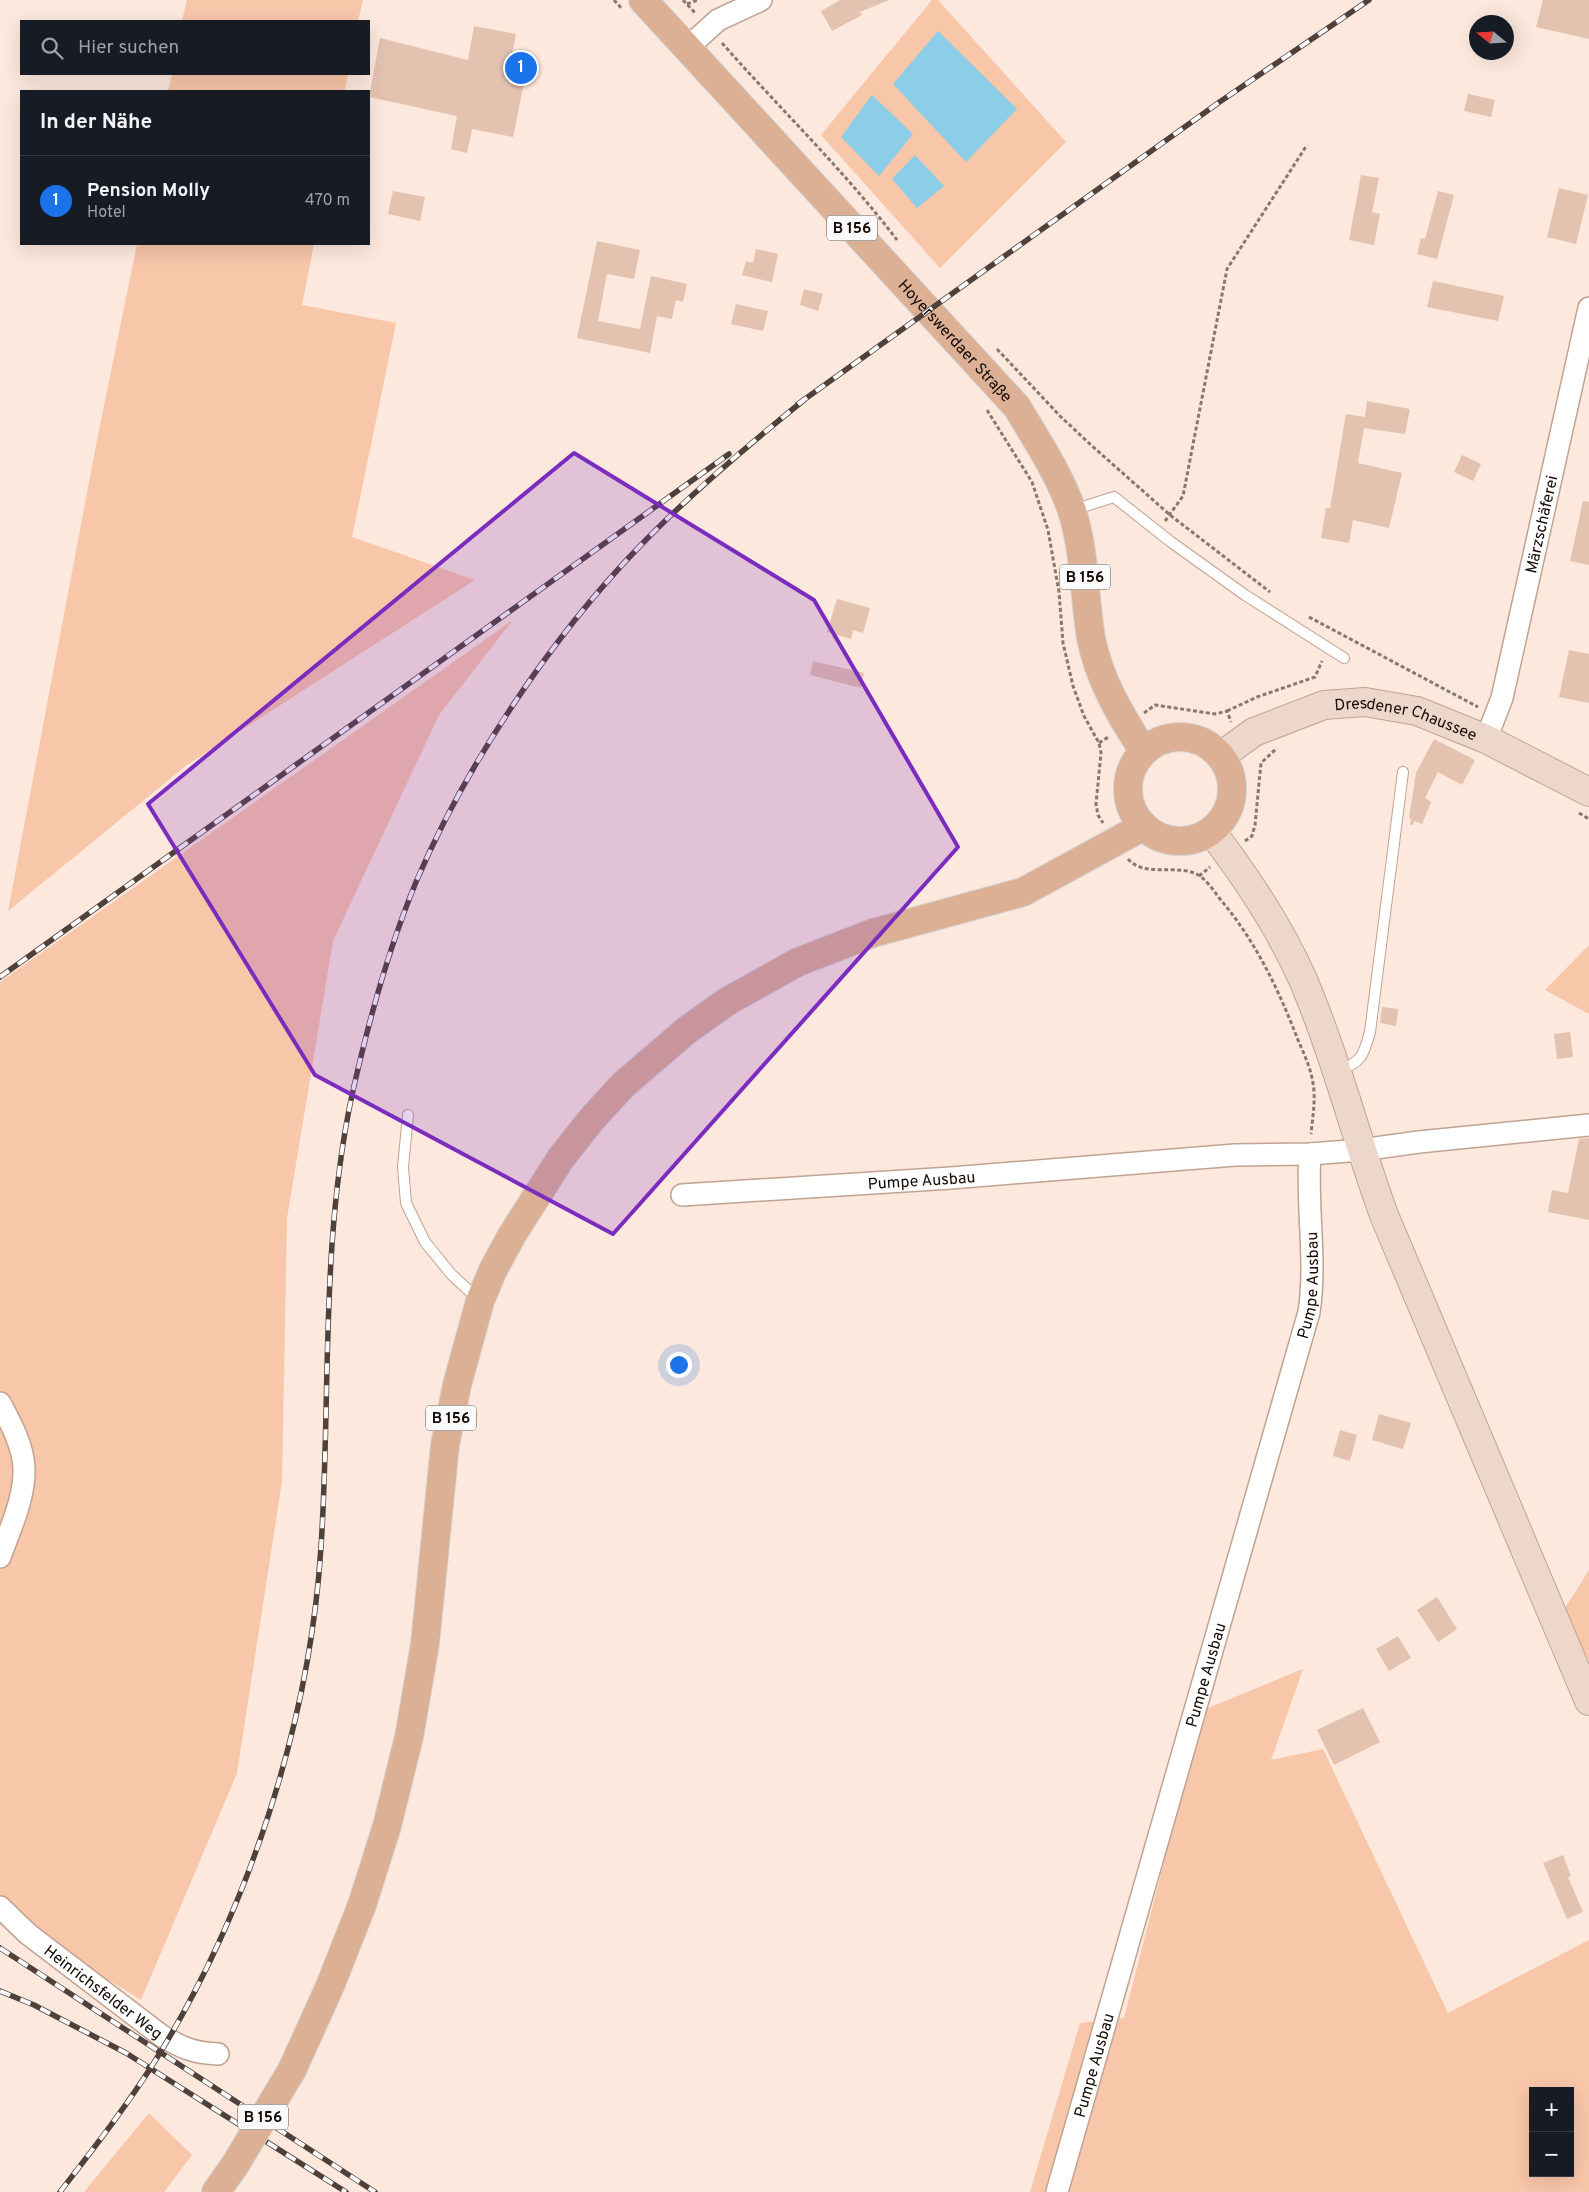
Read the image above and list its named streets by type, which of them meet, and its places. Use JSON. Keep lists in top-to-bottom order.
{
  "streets": {
    "main road": ["B 156", "Hoyerswerdaer Straße"],
    "street": [
      "Märzschäferei",
      "Dresdener Chaussee",
      "Pumpe Ausbau",
      "Heinrichsfelder Weg"
    ]
  },
  "crossings": [
    ["B 156", "Hoyerswerdaer Straße"],
    ["B 156", "Dresdener Chaussee"],
    ["Hoyerswerdaer Straße", "Dresdener Chaussee"],
    ["Märzschäferei", "Dresdener Chaussee"]
  ],
  "north": "left",
  "page": {
    "search": "Hier suchen",
    "pins": "1",
    "heading": "In der Nähe",
    "list": [
      {
        "mark": "1",
        "name": "Pension Molly",
        "note": "Hotel",
        "value": "470 m"
      }
    ],
    "map_buttons": ["+", "−"]
  }
}
